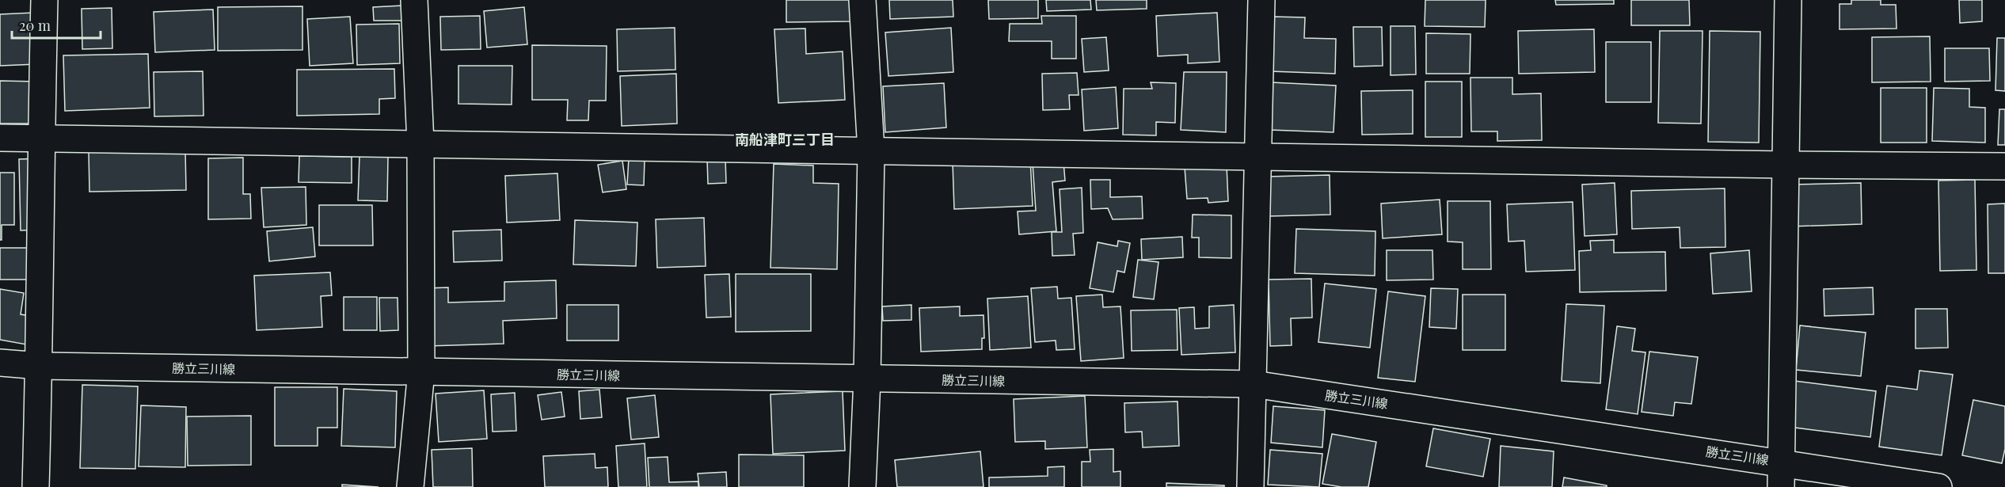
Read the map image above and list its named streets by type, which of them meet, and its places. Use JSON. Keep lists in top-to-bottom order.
{
  "streets": {
    "street": ["勝立三川線"]
  },
  "districts": ["南船津町三丁目"],
  "scale_bar": "20 m"
}
